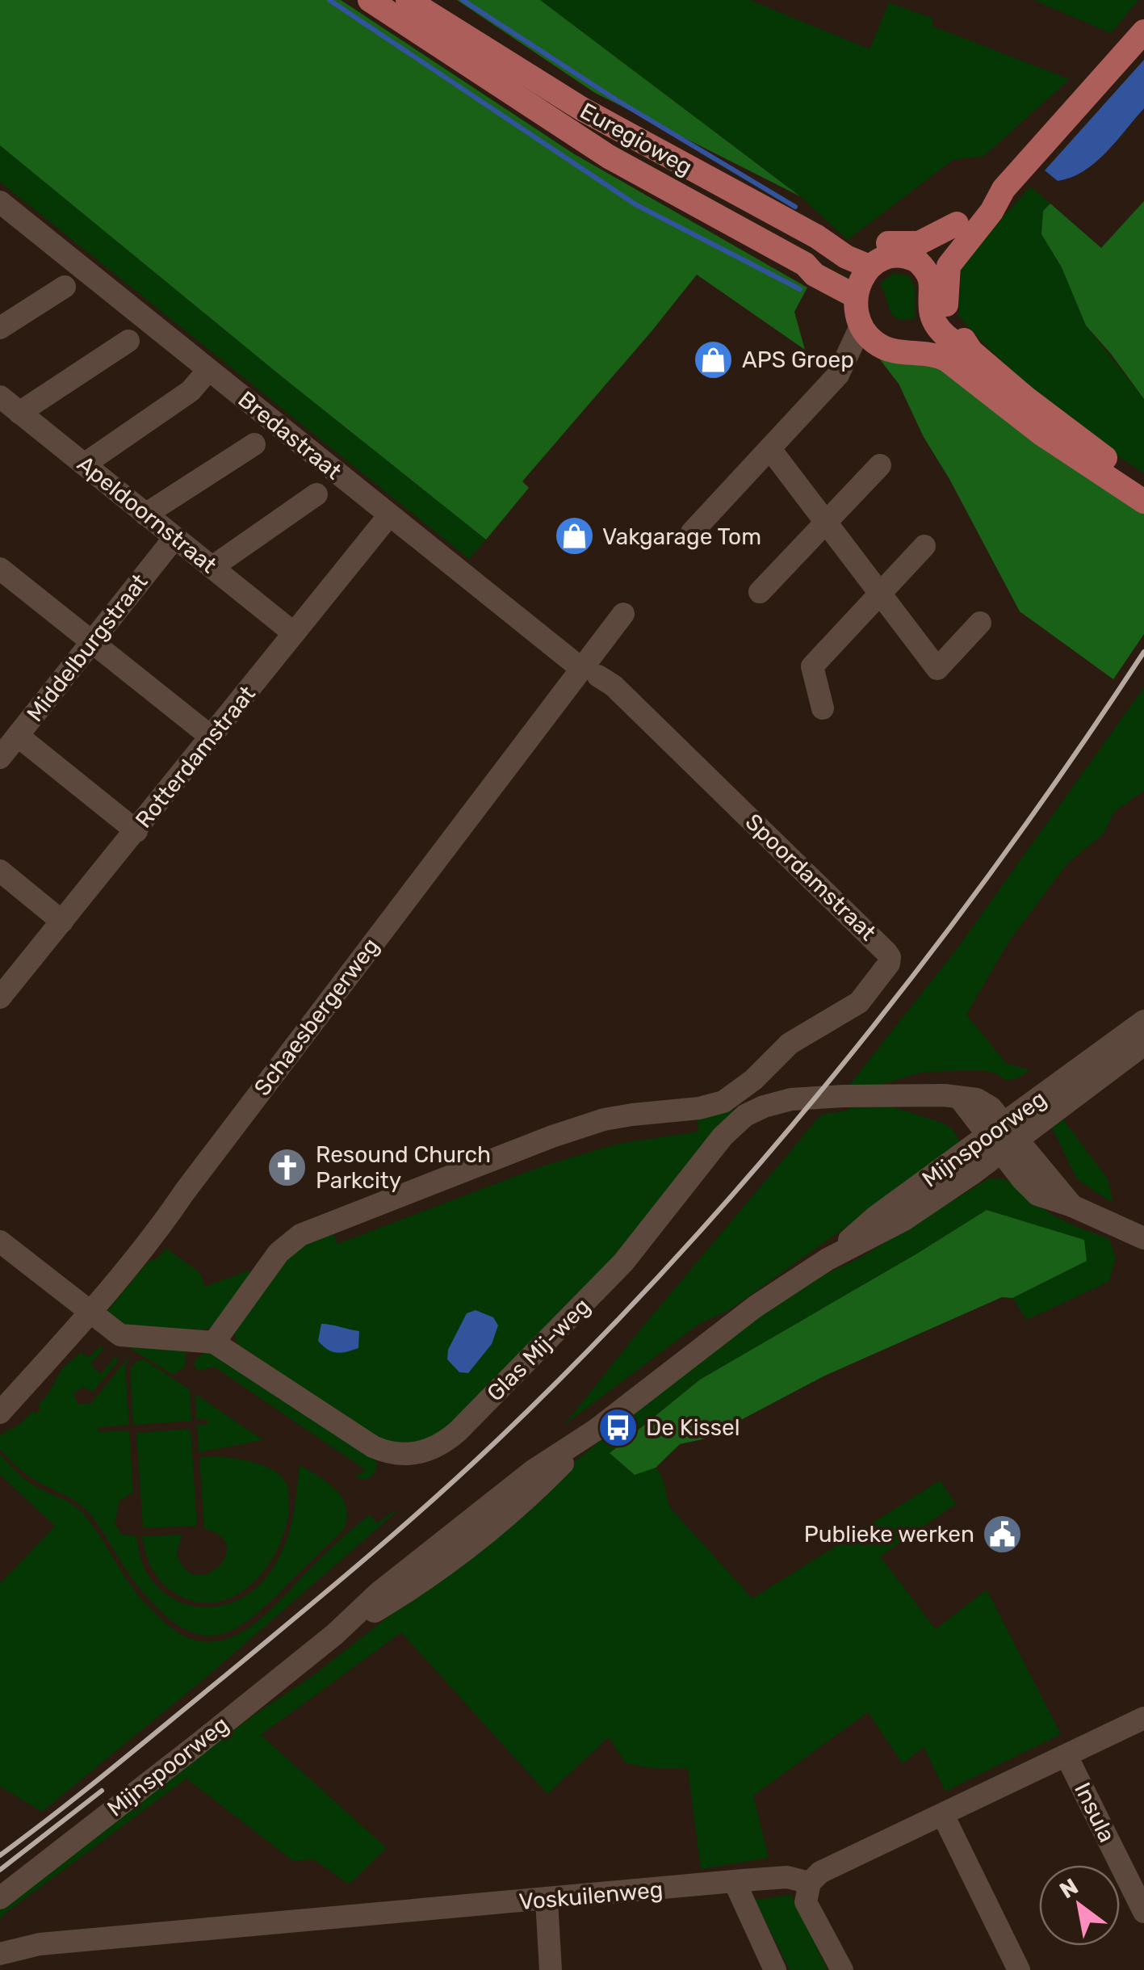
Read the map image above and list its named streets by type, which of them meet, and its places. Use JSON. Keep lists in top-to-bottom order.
{
  "streets": {
    "main road": ["Euregioweg"],
    "street": [
      "Bredastraat",
      "Apeldoornstraat",
      "Middelburgstraat",
      "Rotterdamstraat",
      "Spoordamstraat",
      "Schaesbergerweg",
      "Mijnspoorweg",
      "Glas Mij-weg",
      "Insula",
      "Voskuilenweg"
    ]
  },
  "crossings": [
    ["Bredastraat", "Rotterdamstraat"],
    ["Bredastraat", "Spoordamstraat"],
    ["Bredastraat", "Schaesbergerweg"],
    ["Apeldoornstraat", "Middelburgstraat"],
    ["Apeldoornstraat", "Rotterdamstraat"],
    ["Spoordamstraat", "Schaesbergerweg"],
    ["Spoordamstraat", "Glas Mij-weg"],
    ["Schaesbergerweg", "Glas Mij-weg"],
    ["Mijnspoorweg", "Glas Mij-weg"]
  ],
  "places": {
    "shop": ["APS Groep", "Vakgarage Tom"],
    "church": ["Resound Church Parkcity"],
    "bus stop": ["De Kissel"],
    "public building": ["Publieke werken"]
  },
  "north": "top left"
}
